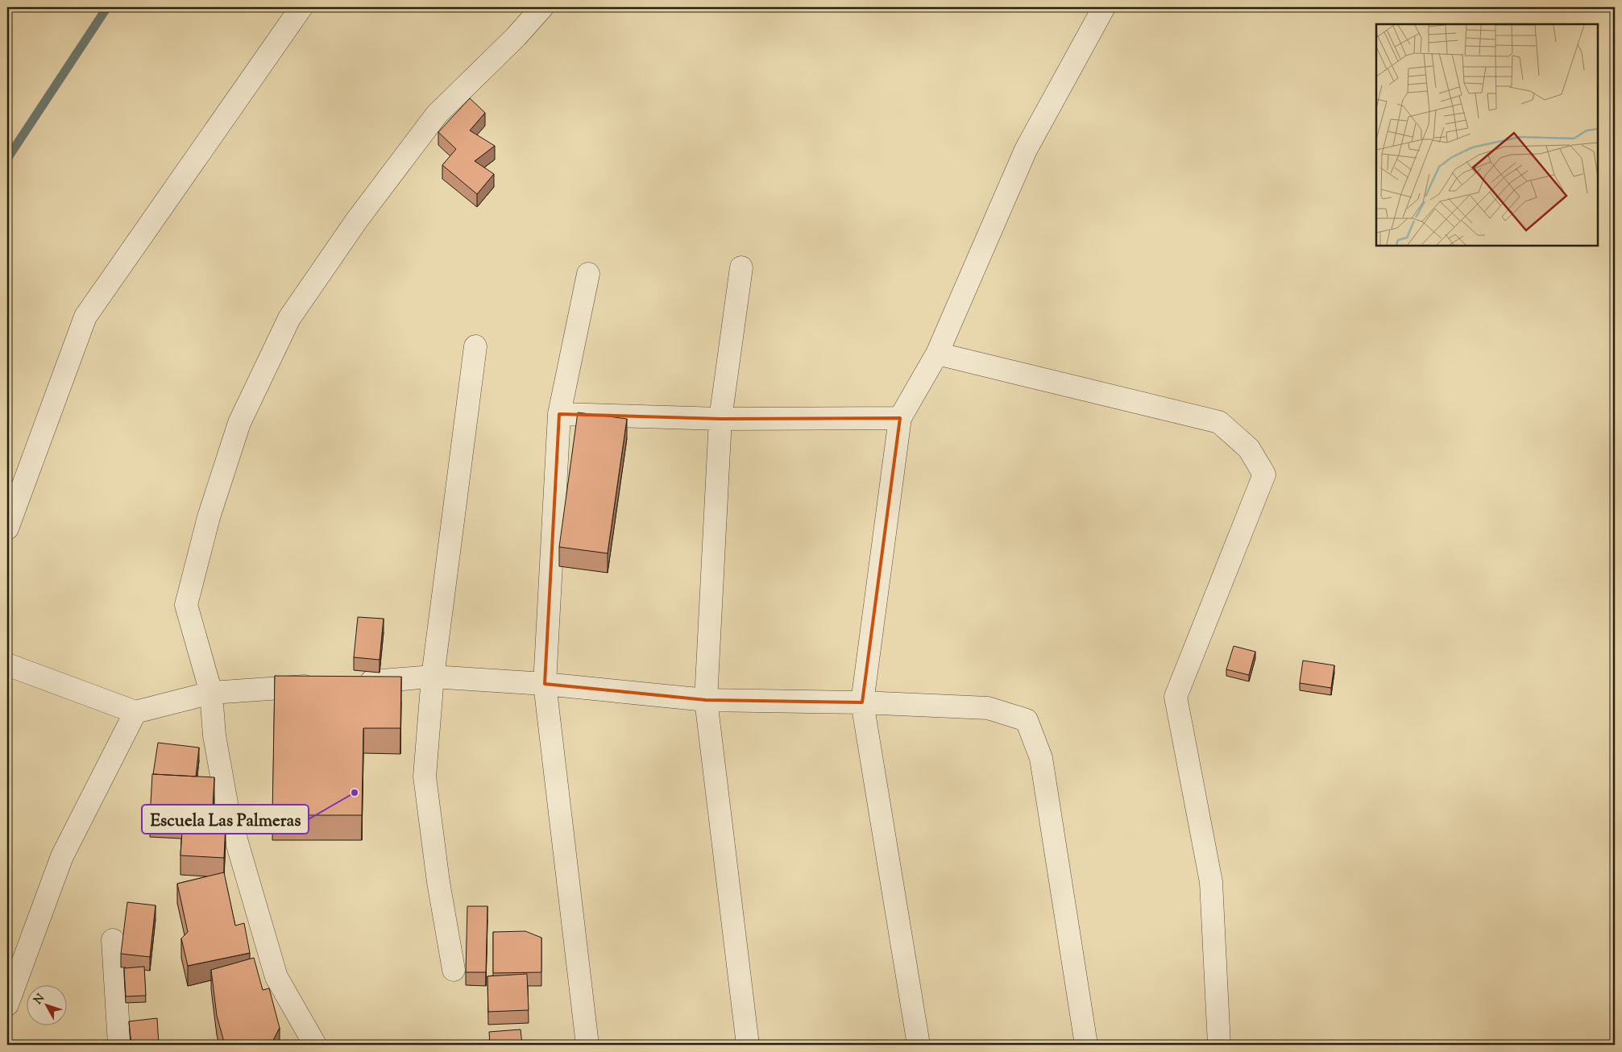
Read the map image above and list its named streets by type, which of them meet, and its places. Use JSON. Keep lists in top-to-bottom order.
{
  "places": ["Escuela Las Palmeras"],
  "north": "top left"
}
